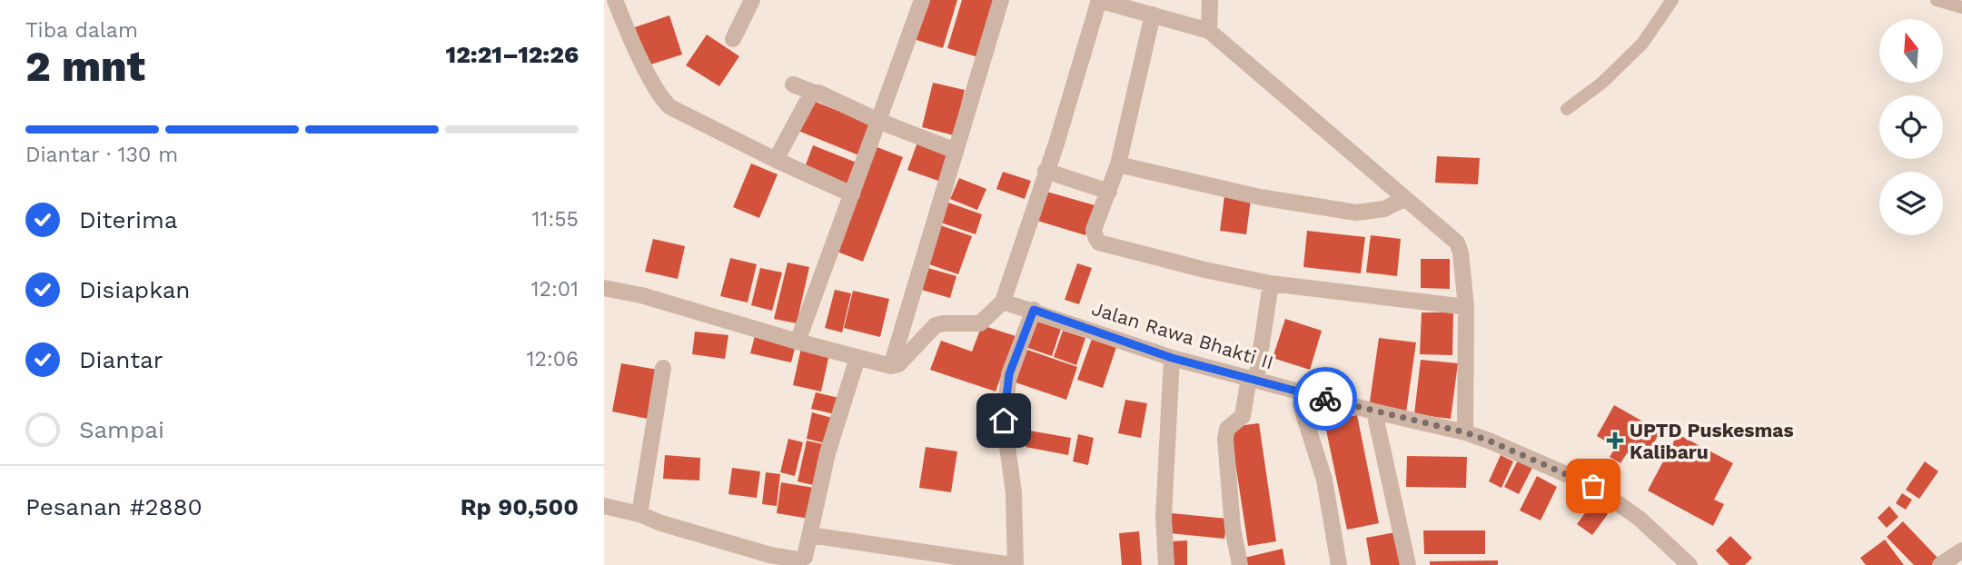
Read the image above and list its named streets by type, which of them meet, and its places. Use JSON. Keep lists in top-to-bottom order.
{
  "streets": {
    "street": ["Jalan Rawa Bhakti II"]
  },
  "places": {
    "health": ["UPTD Puskesmas Kalibaru"]
  },
  "north": "top",
  "page": {
    "heading": ["2 mnt", "Tiba dalam", "12:21–12:26"],
    "panel": ["Pesanan #2880", "Rp 90,500"],
    "bar": "Diantar · 130 m",
    "list": [
      ["Diterima", "11:55"],
      ["Disiapkan", "12:01"],
      ["Diantar", "12:06"],
      "Sampai"
    ]
  }
}
